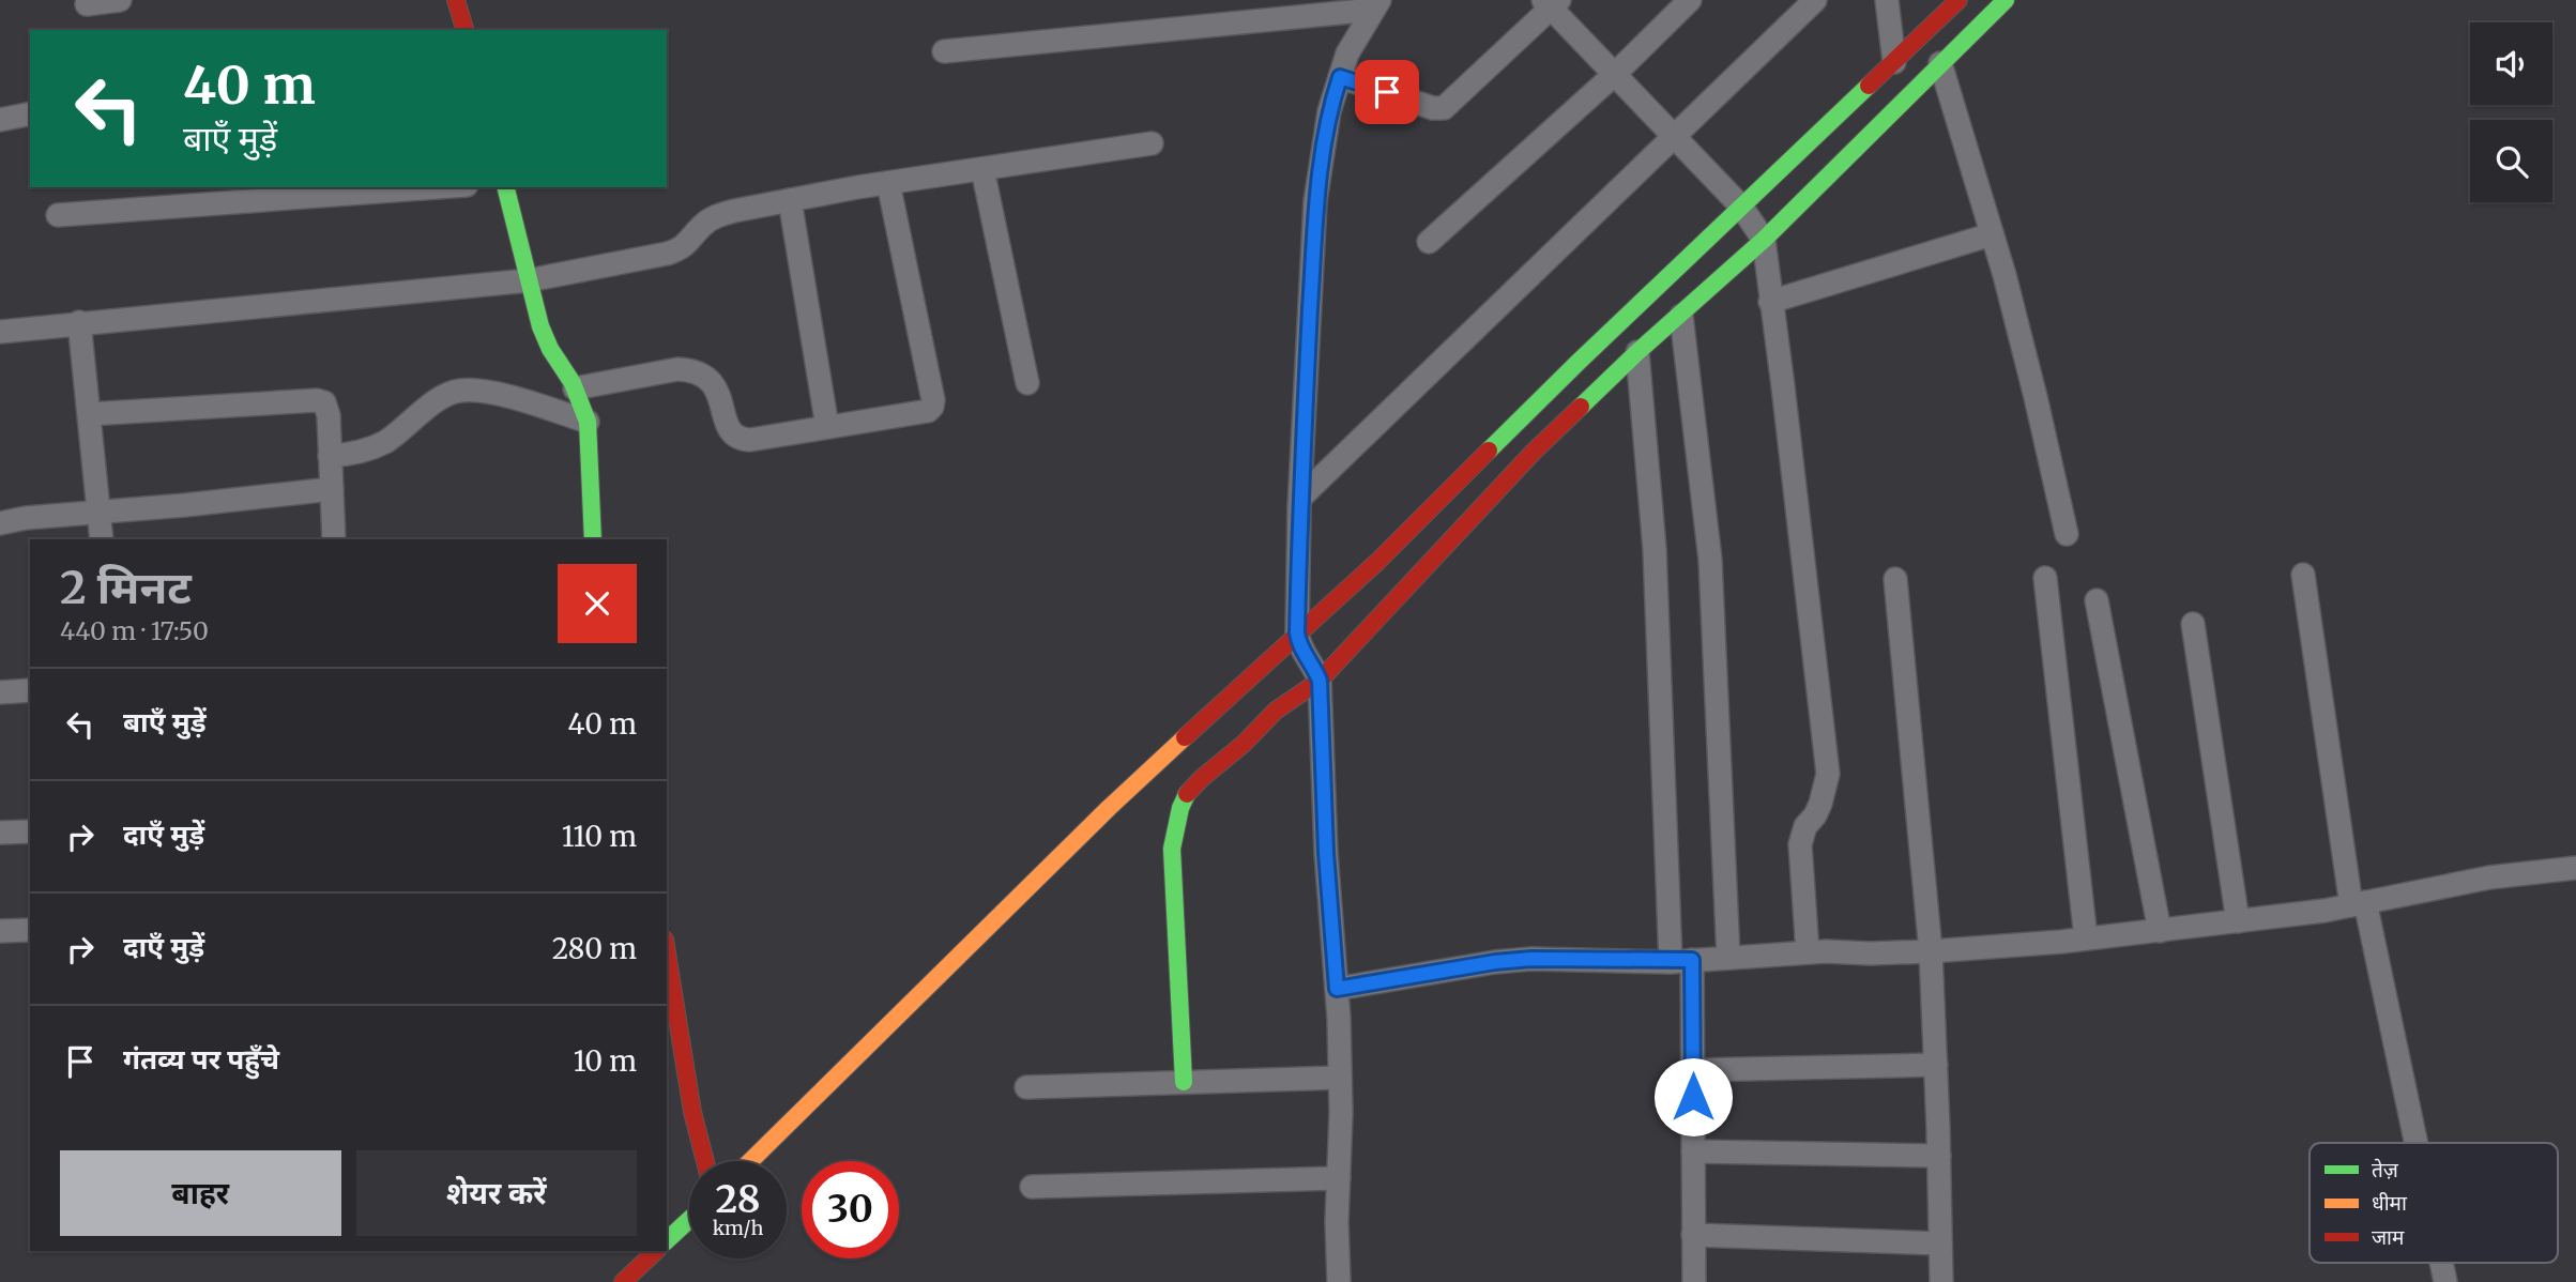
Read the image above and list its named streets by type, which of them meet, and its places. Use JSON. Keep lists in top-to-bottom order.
{
  "legend": ["तेज़", "धीमा", "जाम"],
  "page": {
    "turn": ["40 m", "बाएँ मुड़ें"],
    "heading": ["2 मिनट", "440 m · 17:50"],
    "list": [
      {
        "name": "बाएँ मुड़ें",
        "value": "40 m"
      },
      {
        "name": "दाएँ मुड़ें",
        "value": "110 m"
      },
      {
        "name": "दाएँ मुड़ें",
        "value": "280 m"
      },
      {
        "name": "गंतव्य पर पहुँचे",
        "value": "10 m"
      }
    ],
    "buttons": ["बाहर", "शेयर करें"],
    "speed": "28 km/h",
    "limit": "30"
  }
}
